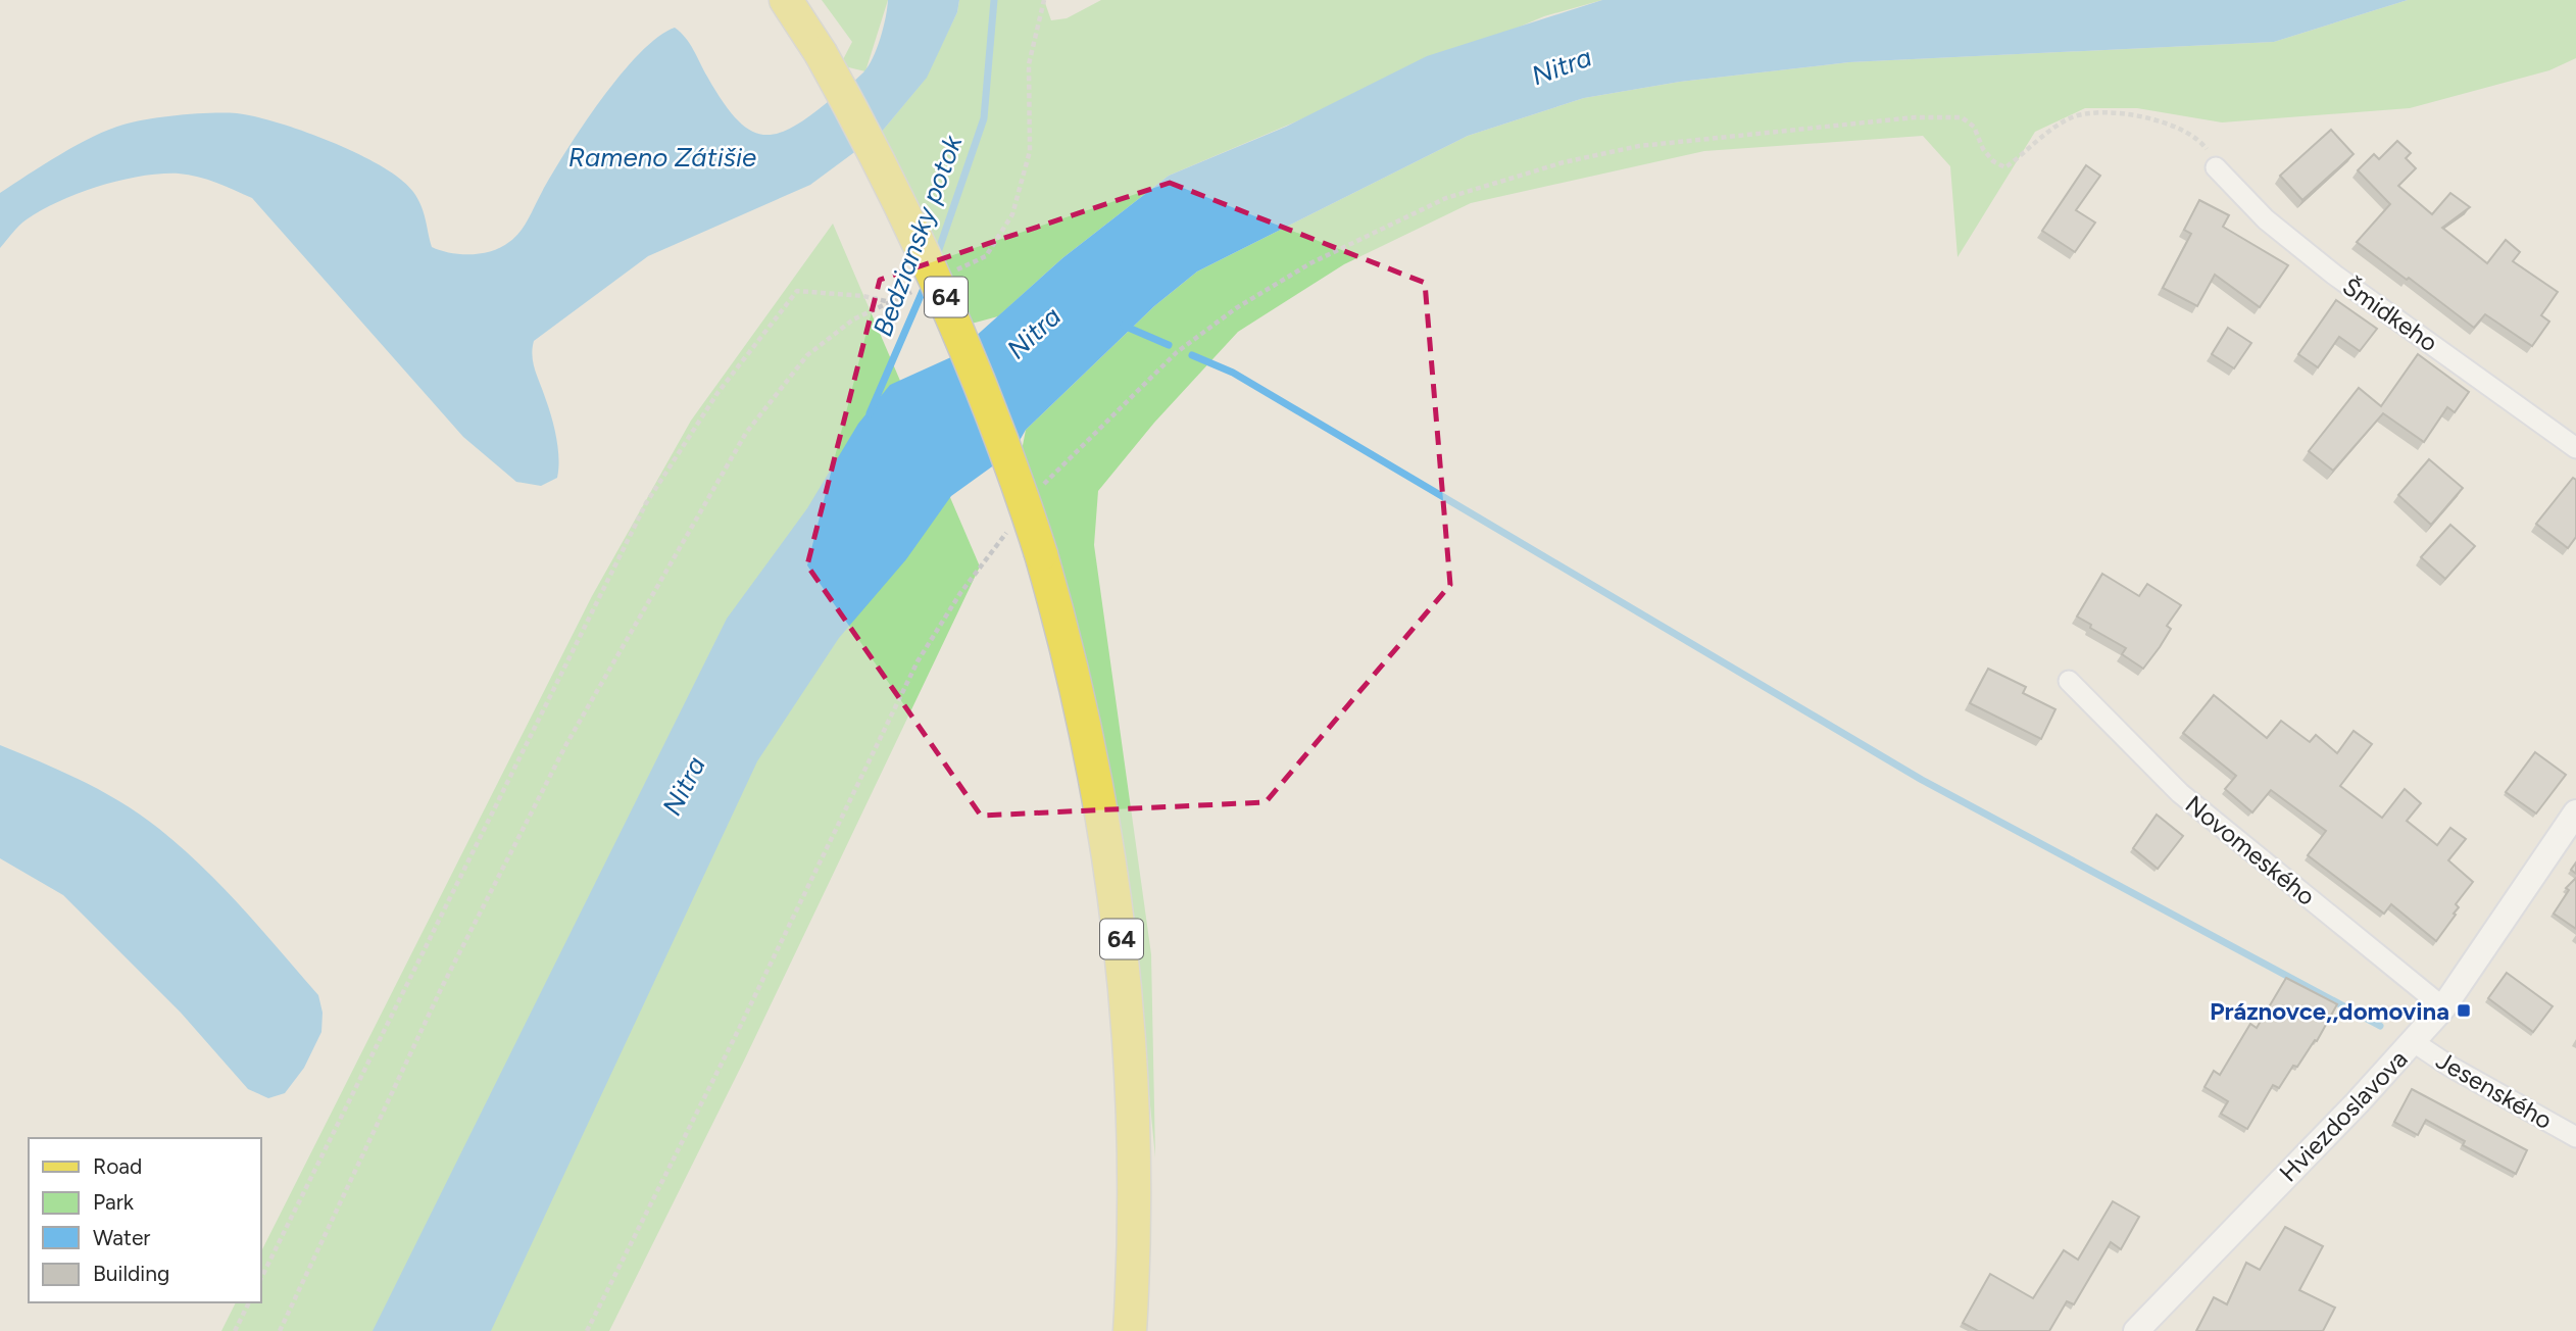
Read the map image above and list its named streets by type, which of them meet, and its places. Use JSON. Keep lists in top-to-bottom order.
{
  "streets": {
    "main road": ["64"],
    "street": [
      "Šmidkeho",
      "Novomeského",
      "Jesenského",
      "Hviezdoslavova"
    ]
  },
  "crossings": [
    ["Novomeského", "Hviezdoslavova"],
    ["Jesenského", "Hviezdoslavova"]
  ],
  "water": ["Nitra", "Rameno Zátišie", "Bedziansky potok"],
  "places": {
    "transit": ["Práznovce,,domovina"]
  },
  "legend": [
    "Road",
    "Park",
    "Water",
    "Building"
  ]
}
